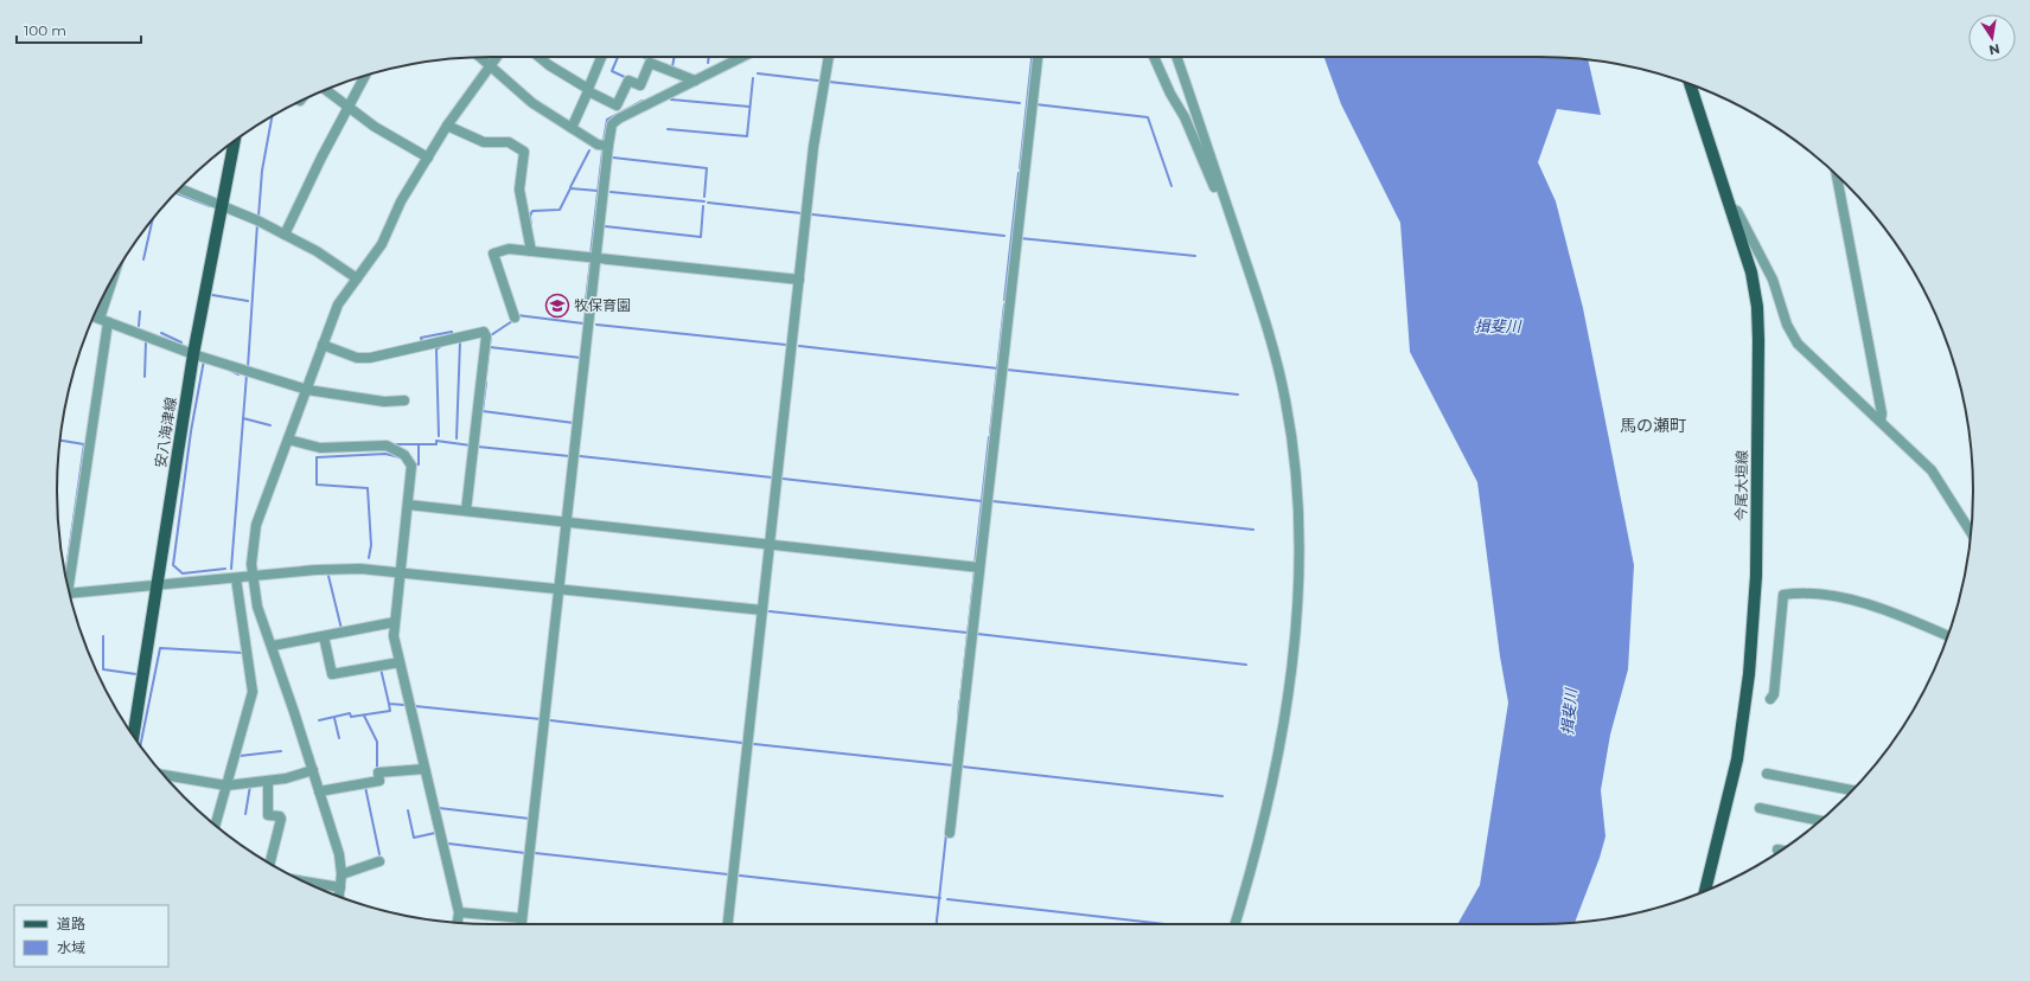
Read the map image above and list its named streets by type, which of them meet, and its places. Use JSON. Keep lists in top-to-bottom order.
{
  "streets": {
    "main road": ["安八海津線", "今尾大垣線"]
  },
  "districts": ["馬の瀬町"],
  "water": ["揖斐川"],
  "places": {
    "school or university": ["牧保育園"]
  },
  "legend": ["道路", "水域"],
  "scale_bar": "100 m",
  "north": "bottom"
}
